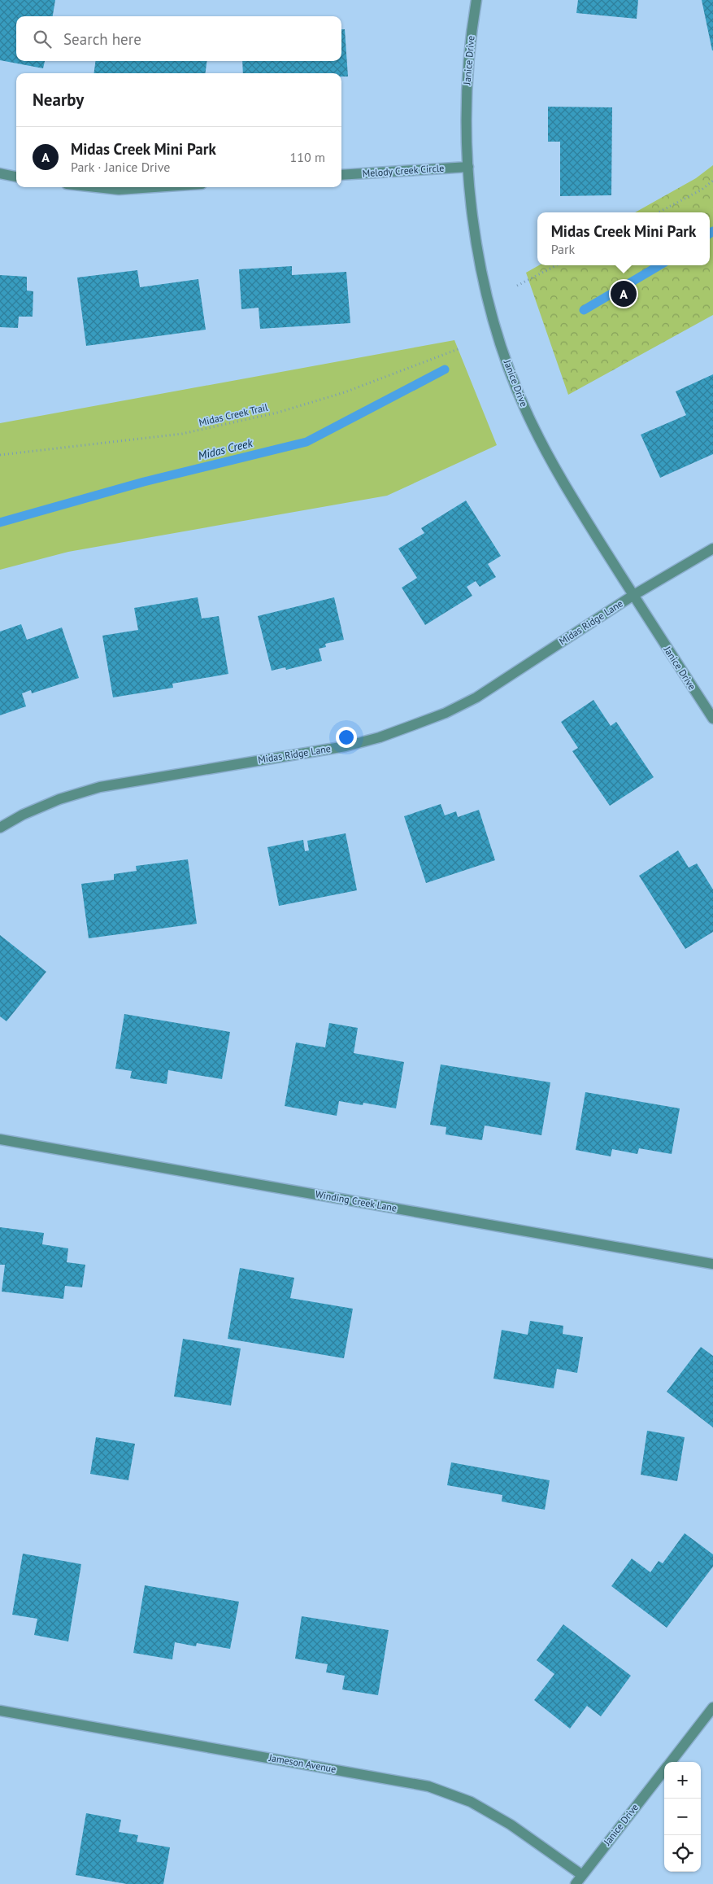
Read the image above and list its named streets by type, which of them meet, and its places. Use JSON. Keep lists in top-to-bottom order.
{
  "streets": {
    "street": [
      "Janice Drive",
      "Melody Creek Circle",
      "Midas Ridge Lane",
      "Winding Creek Lane",
      "Jameson Avenue"
    ],
    "path": ["Midas Creek Trail"]
  },
  "crossings": [
    ["Janice Drive", "Melody Creek Circle"],
    ["Janice Drive", "Midas Ridge Lane"],
    ["Janice Drive", "Jameson Avenue"]
  ],
  "water": ["Midas Creek"],
  "page": {
    "search": "Search here",
    "heading": "Nearby",
    "list": [
      {
        "mark": "A",
        "name": "Midas Creek Mini Park",
        "note": "Park · Janice Drive",
        "value": "110 m"
      }
    ],
    "popup": ["Midas Creek Mini Park", "Park"],
    "pins": "A",
    "map_buttons": ["+", "−"]
  }
}
